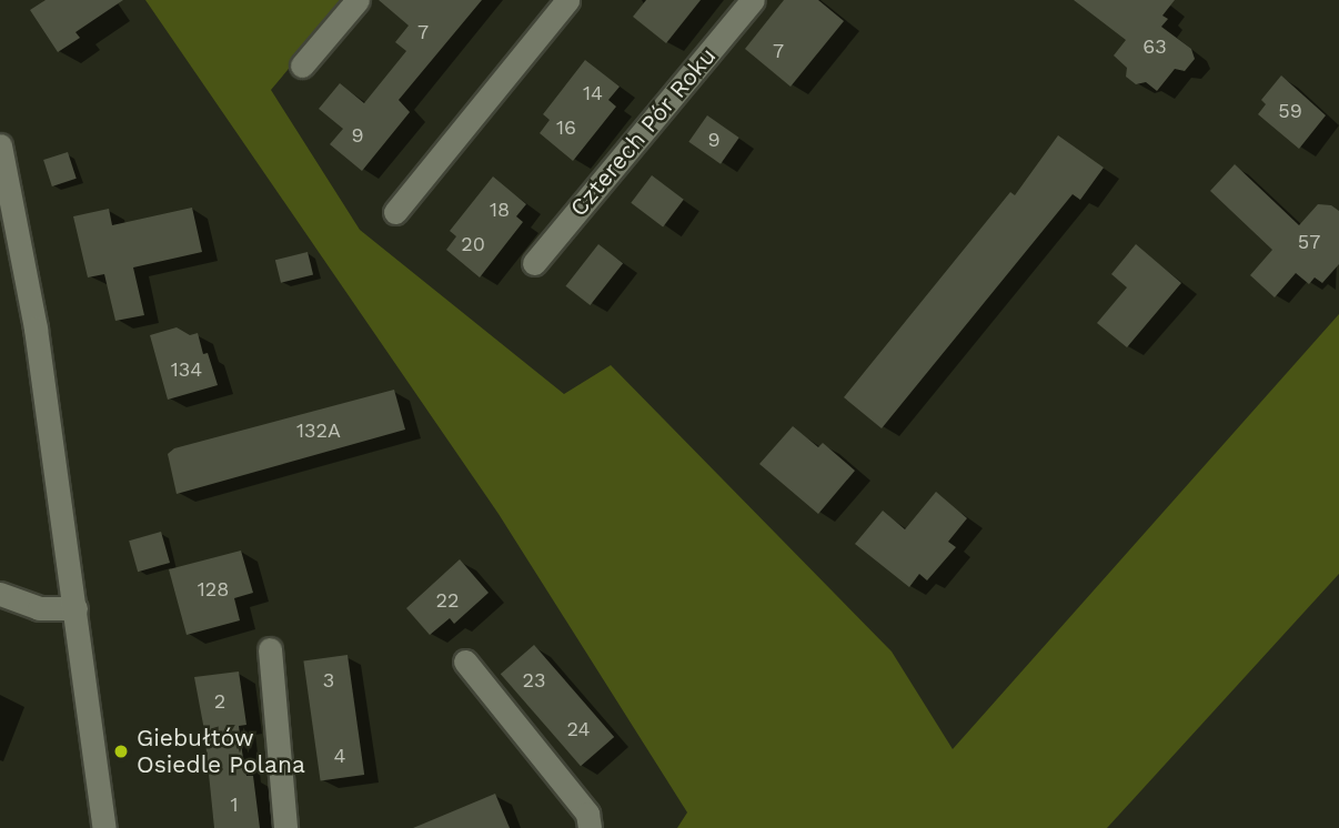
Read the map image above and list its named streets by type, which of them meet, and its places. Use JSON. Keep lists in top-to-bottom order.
{
  "streets": {
    "street": ["Czterech Pór Roku"]
  },
  "places": ["Giebułtów Osiedle Polana"],
  "house_numbers": [
    "7",
    "63",
    "7",
    "14",
    "59",
    "16",
    "9",
    "9",
    "18",
    "57",
    "20",
    "134",
    "132A",
    "128",
    "22",
    "3",
    "23",
    "2",
    "24",
    "4",
    "1"
  ]
}
